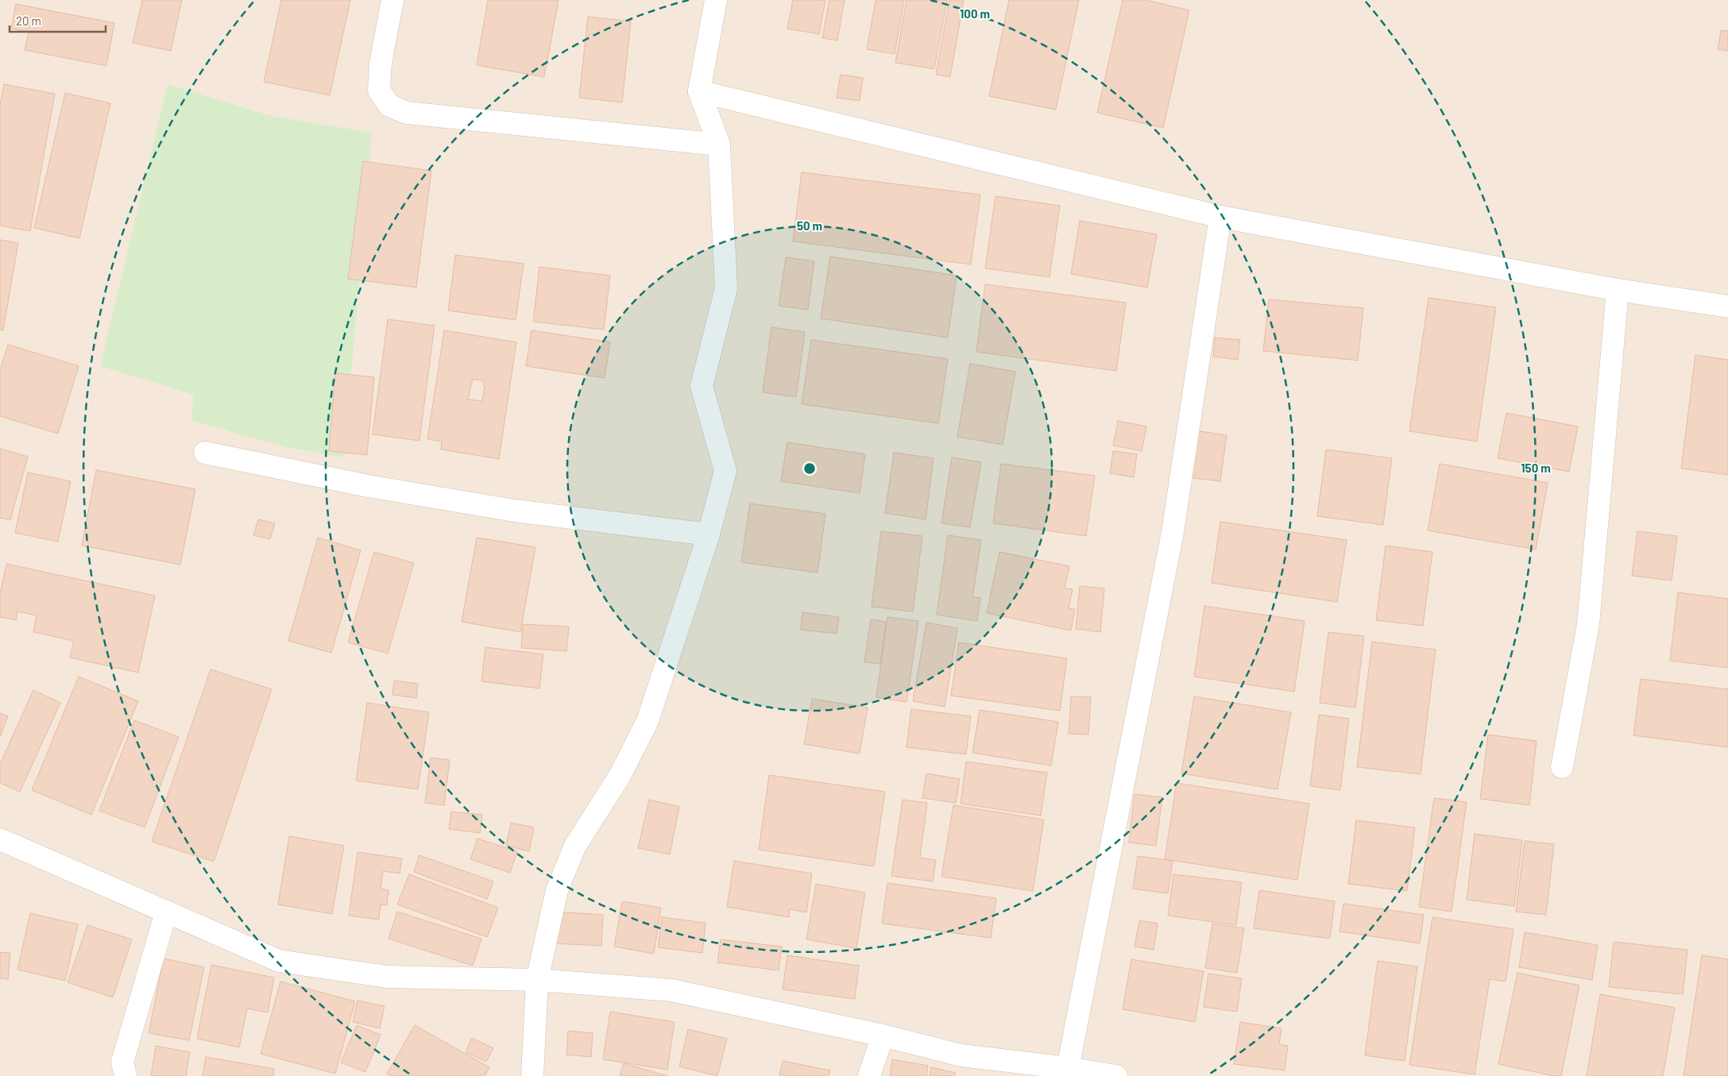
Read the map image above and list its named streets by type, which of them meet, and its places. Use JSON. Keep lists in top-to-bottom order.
{
  "scale_bar": "20 m",
  "rings": ["100 m", "50 m", "150 m"]
}
